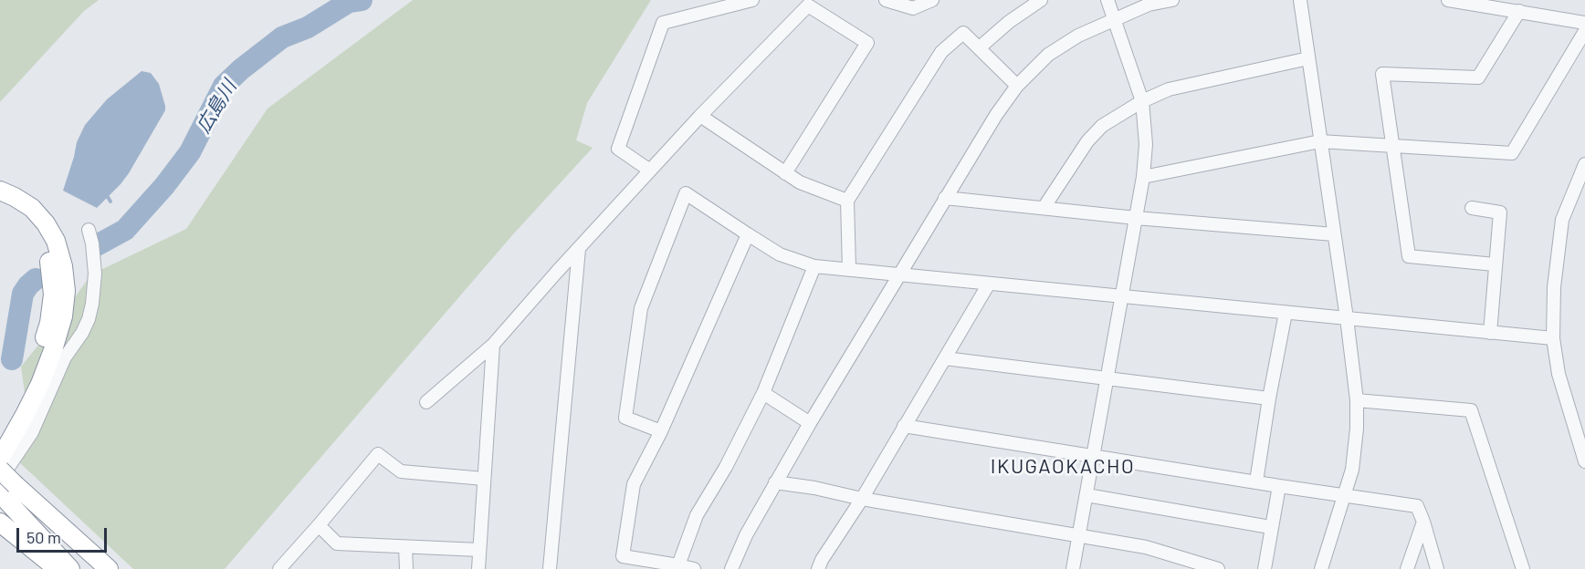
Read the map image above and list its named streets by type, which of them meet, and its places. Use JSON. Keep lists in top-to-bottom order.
{
  "districts": ["IKUGAOKACHO"],
  "water": ["広島川"],
  "scale_bar": "50 m"
}
